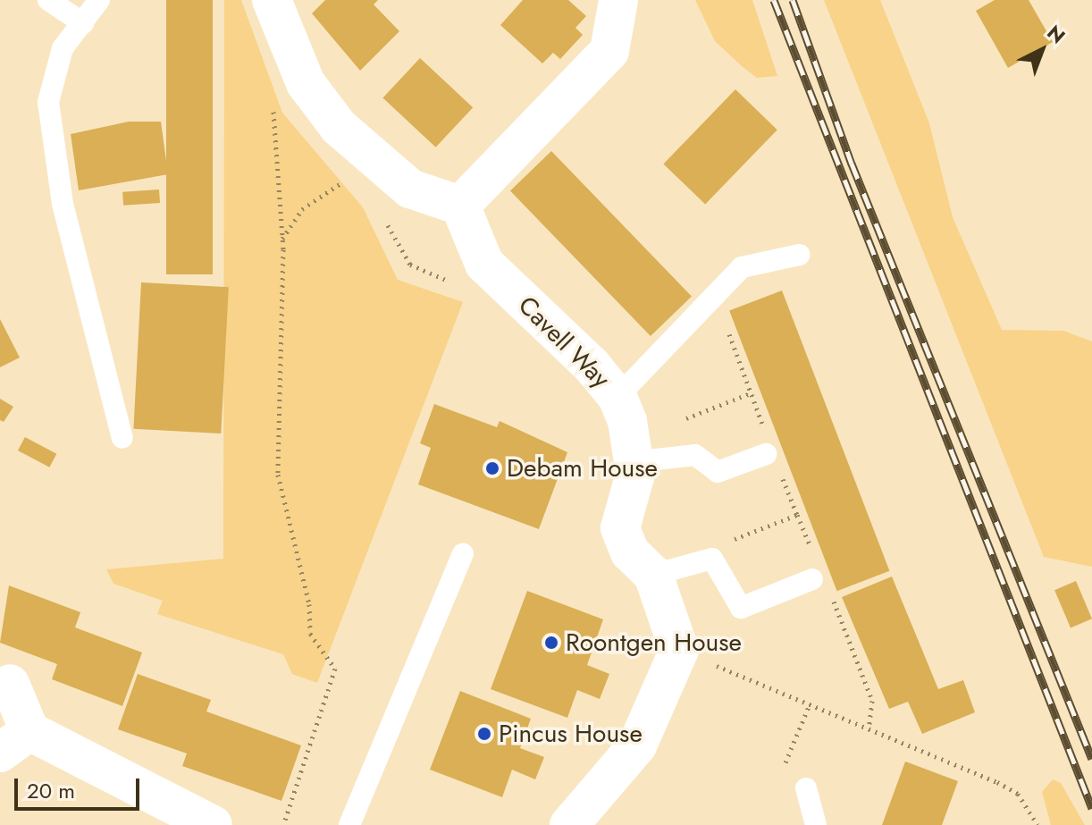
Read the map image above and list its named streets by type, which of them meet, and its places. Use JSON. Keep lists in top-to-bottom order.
{
  "streets": {
    "street": ["Cavell Way"]
  },
  "places": ["Debam House", "Roontgen House", "Pincus House"],
  "scale_bar": "20 m",
  "north": "top right"
}
